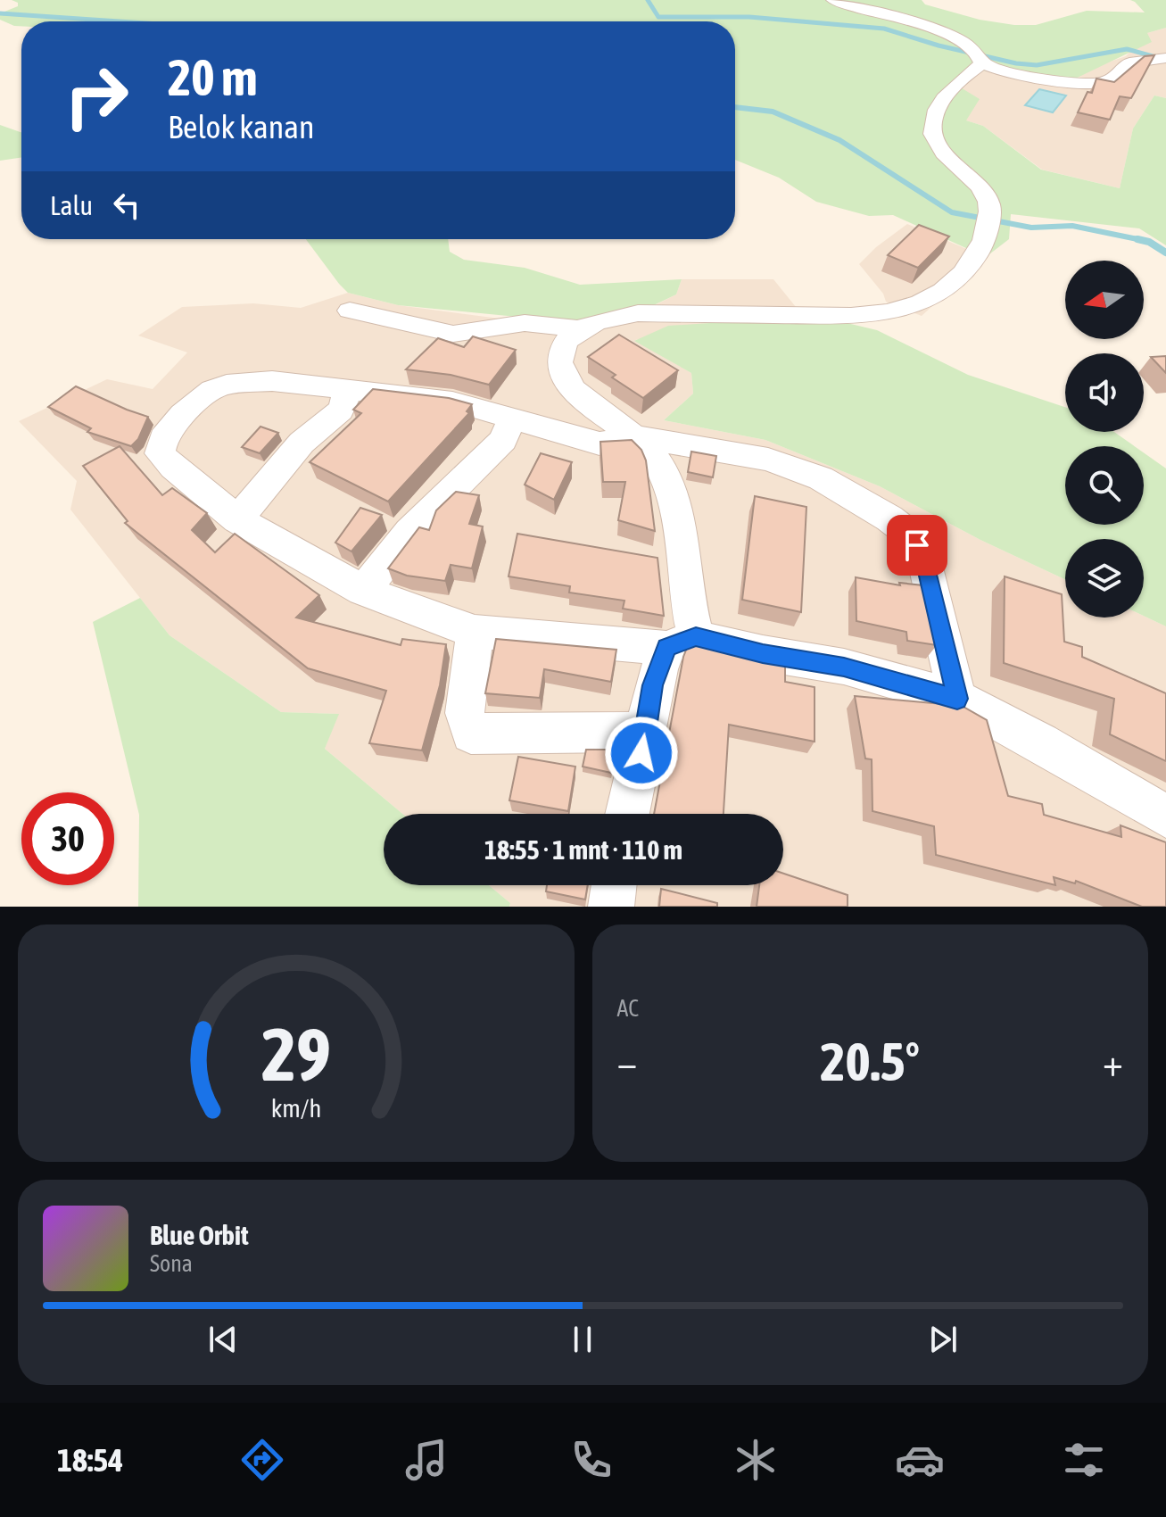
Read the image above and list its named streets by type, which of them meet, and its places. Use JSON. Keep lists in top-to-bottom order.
{
  "north": "left",
  "page": {
    "turn": ["20 m", "Belok kanan"],
    "then": "Lalu",
    "limit": "30",
    "trip": "18:55 · 1 mnt · 110 m",
    "tile": "AC",
    "heat": ["−", "20.5°", "+"],
    "song": ["Blue Orbit", "Sona"],
    "tabs": "18:54",
    "gauge": ["29", "km/h"]
  }
}
